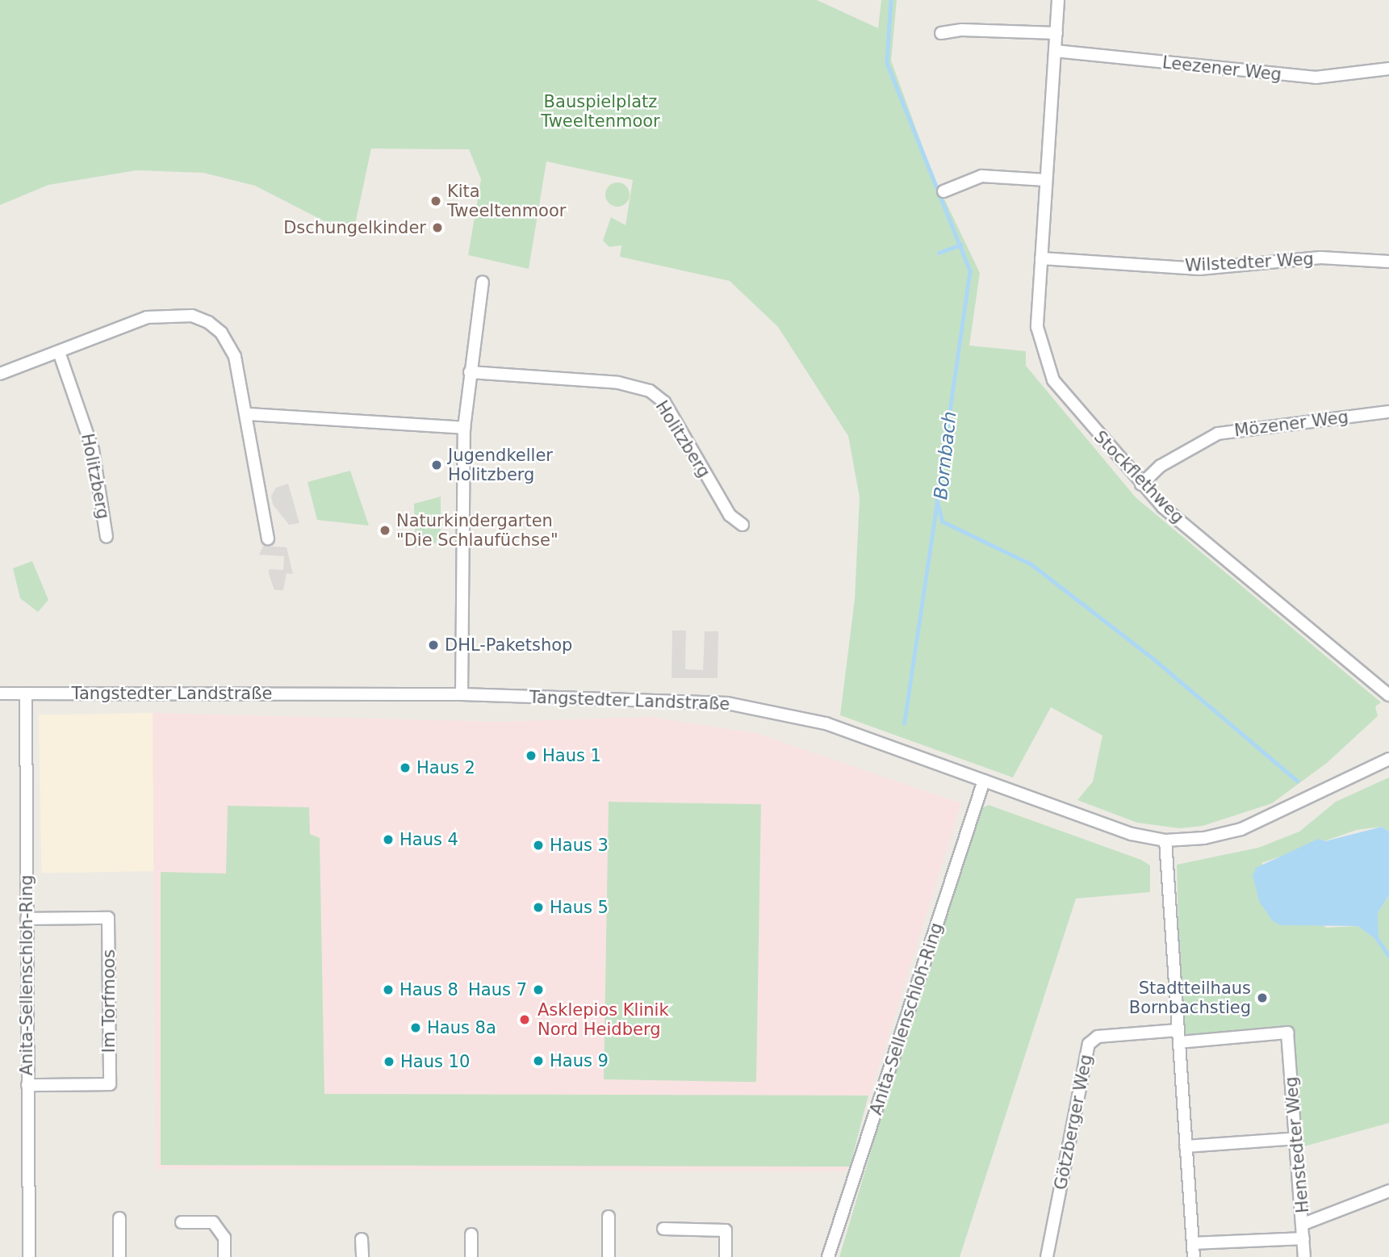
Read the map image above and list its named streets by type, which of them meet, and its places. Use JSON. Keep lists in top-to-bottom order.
{
  "streets": {
    "street": [
      "Leezener Weg",
      "Wilstedter Weg",
      "Mözener Weg",
      "Holitzberg",
      "Stockflethweg",
      "Tangstedter Landstraße",
      "Anita-Sellenschloh-Ring",
      "Im Torfmoos",
      "Götzberger Weg",
      "Henstedter Weg"
    ]
  },
  "crossings": [
    ["Leezener Weg", "Stockflethweg"],
    ["Wilstedter Weg", "Stockflethweg"],
    ["Mözener Weg", "Stockflethweg"],
    ["Tangstedter Landstraße", "Anita-Sellenschloh-Ring"],
    ["Anita-Sellenschloh-Ring", "Im Torfmoos"],
    ["Götzberger Weg", "Henstedter Weg"]
  ],
  "water": ["Bornbach"],
  "parks": ["Bauspielplatz Tweeltenmoor"],
  "places": [
    "Kita Tweeltenmoor",
    "Dschungelkinder",
    "Jugendkeller Holitzberg",
    "Naturkindergarten \"Die Schlaufüchse\"",
    "DHL-Paketshop",
    "Haus 1",
    "Haus 2",
    "Haus 4",
    "Haus 3",
    "Haus 5",
    "Haus 8",
    "Haus 7",
    "Stadtteilhaus Bornbachstieg",
    "Asklepios Klinik Nord Heidberg",
    "Haus 8a",
    "Haus 9",
    "Haus 10"
  ]
}
